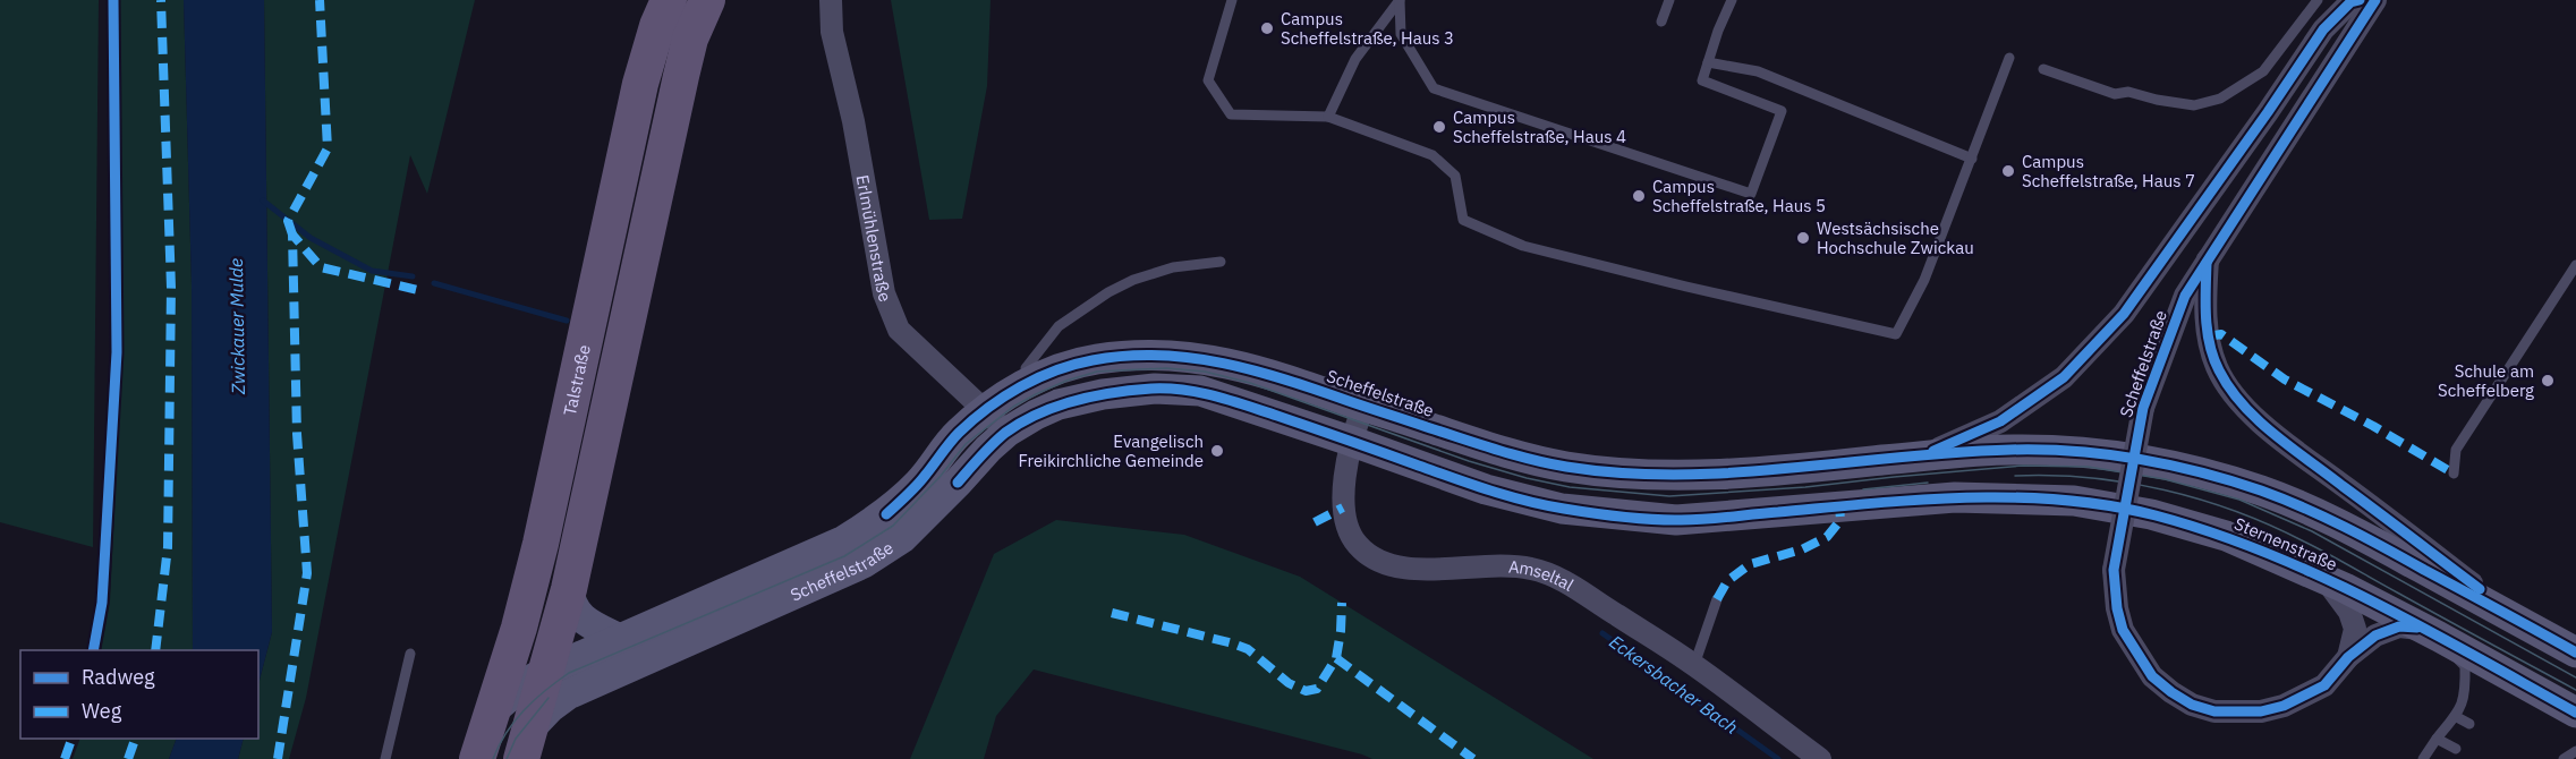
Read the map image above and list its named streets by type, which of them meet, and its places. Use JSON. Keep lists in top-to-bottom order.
{
  "streets": {
    "main road": ["Talstraße"],
    "street": [
      "Erlmühlenstraße",
      "Scheffelstraße",
      "Sternenstraße",
      "Amseltal"
    ]
  },
  "crossings": [
    ["Erlmühlenstraße", "Scheffelstraße"],
    ["Scheffelstraße", "Talstraße"],
    ["Scheffelstraße", "Sternenstraße"],
    ["Scheffelstraße", "Amseltal"]
  ],
  "water": ["Zwickauer Mulde", "Eckersbacher Bach"],
  "places": [
    "Campus Scheffelstraße, Haus 3",
    "Campus Scheffelstraße, Haus 4",
    "Campus Scheffelstraße, Haus 7",
    "Campus Scheffelstraße, Haus 5",
    "Westsächsische Hochschule Zwickau",
    "Schule am Scheffelberg",
    "Evangelisch Freikirchliche Gemeinde"
  ],
  "legend": ["Radweg", "Weg"]
}
